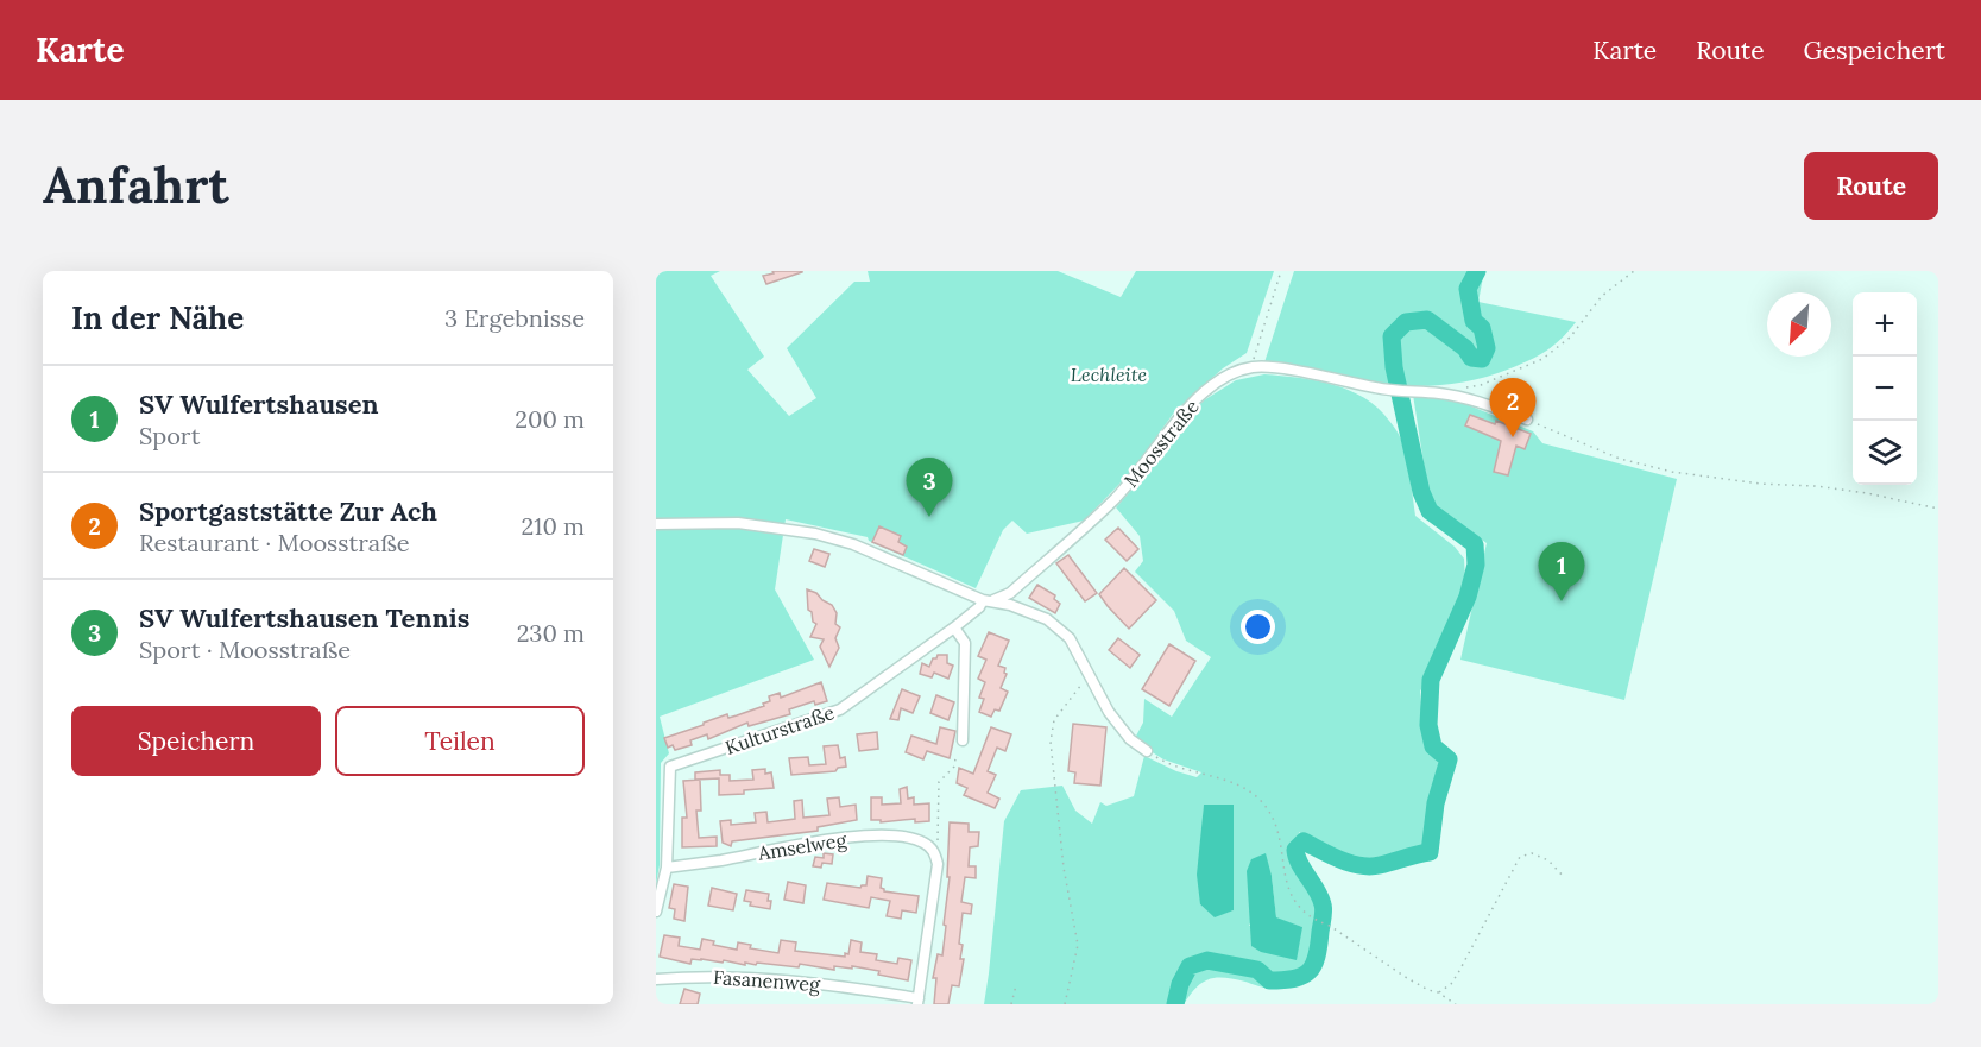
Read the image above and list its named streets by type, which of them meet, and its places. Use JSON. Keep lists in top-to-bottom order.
{
  "streets": {
    "street": [
      "Moosstraße",
      "Kulturstraße",
      "Amselweg",
      "Fasanenweg"
    ]
  },
  "crossings": [
    ["Moosstraße", "Kulturstraße"],
    ["Kulturstraße", "Amselweg"]
  ],
  "parks": ["Lechleite"],
  "north": "bottom left",
  "page": {
    "header": "Karte",
    "nav": ["Karte", "Route", "Gespeichert"],
    "buttons": [
      "Route",
      ["Speichern", "Teilen"]
    ],
    "title": "Anfahrt",
    "heading": ["In der Nähe", "3 Ergebnisse"],
    "map_buttons": ["+", "−"],
    "list": [
      {
        "mark": "1",
        "name": "SV Wulfertshausen",
        "note": "Sport",
        "value": "200 m"
      },
      {
        "mark": "2",
        "name": "Sportgaststätte Zur Ach",
        "note": "Restaurant · Moosstraße",
        "value": "210 m"
      },
      {
        "mark": "3",
        "name": "SV Wulfertshausen Tennis",
        "note": "Sport · Moosstraße",
        "value": "230 m"
      }
    ],
    "pins": ["2", "3", "1"]
  }
}
